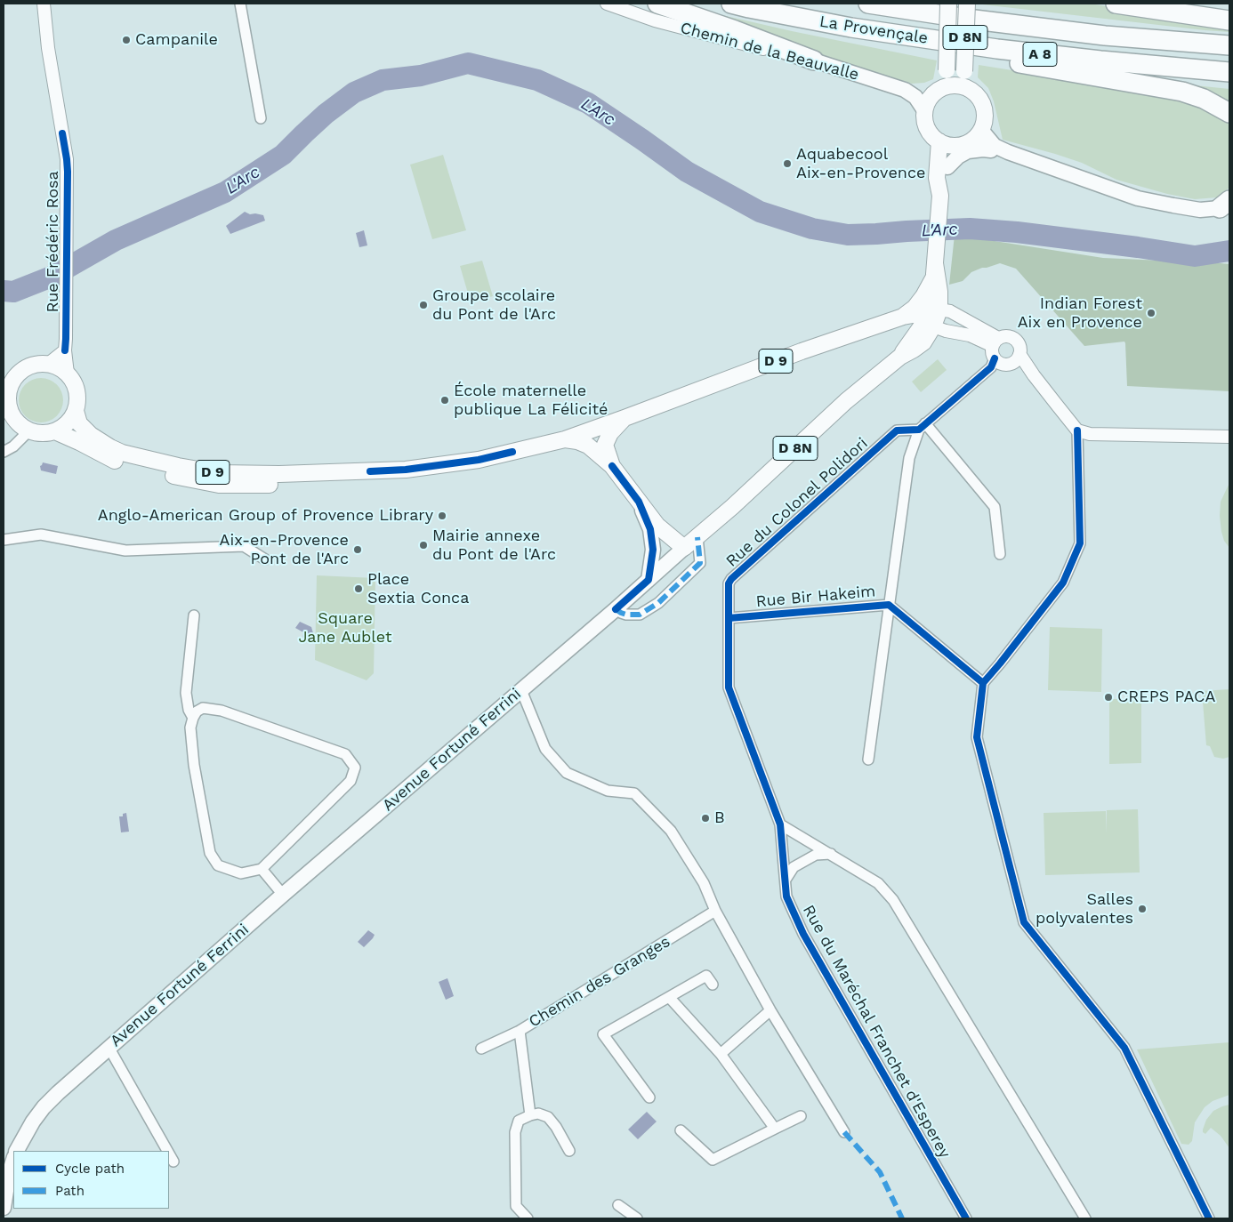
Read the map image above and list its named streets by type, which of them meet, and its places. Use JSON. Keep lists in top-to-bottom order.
{
  "streets": {
    "highway": ["La Provençale", "A 8"],
    "main road": [
      "D 8N",
      "Chemin de la Beauvalle",
      "D 9",
      "Avenue Fortuné Ferrini"
    ],
    "street": [
      "Rue Frédéric Rosa",
      "Rue du Colonel Polidori",
      "Rue Bir Hakeim",
      "Chemin des Granges",
      "Rue du Maréchal Franchet d'Esperey"
    ]
  },
  "crossings": [
    ["D 8N", "Chemin de la Beauvalle"],
    ["Rue Frédéric Rosa", "D 9"],
    ["D 9", "Avenue Fortuné Ferrini"],
    ["Rue du Colonel Polidori", "Rue Bir Hakeim"],
    ["Rue du Colonel Polidori", "Rue du Maréchal Franchet d'Esperey"]
  ],
  "water": ["L'Arc"],
  "parks": ["Square Jane Aublet"],
  "places": [
    "Campanile",
    "Aquabecool Aix-en-Provence",
    "Groupe scolaire du Pont de l'Arc",
    "Indian Forest Aix en Provence",
    "École maternelle publique La Félicité",
    "Anglo-American Group of Provence Library",
    "Mairie annexe du Pont de l'Arc",
    "Aix-en-Provence Pont de l'Arc",
    "Place Sextia Conca",
    "CREPS PACA",
    "B",
    "Salles polyvalentes"
  ],
  "legend": ["Cycle path", "Path"]
}
